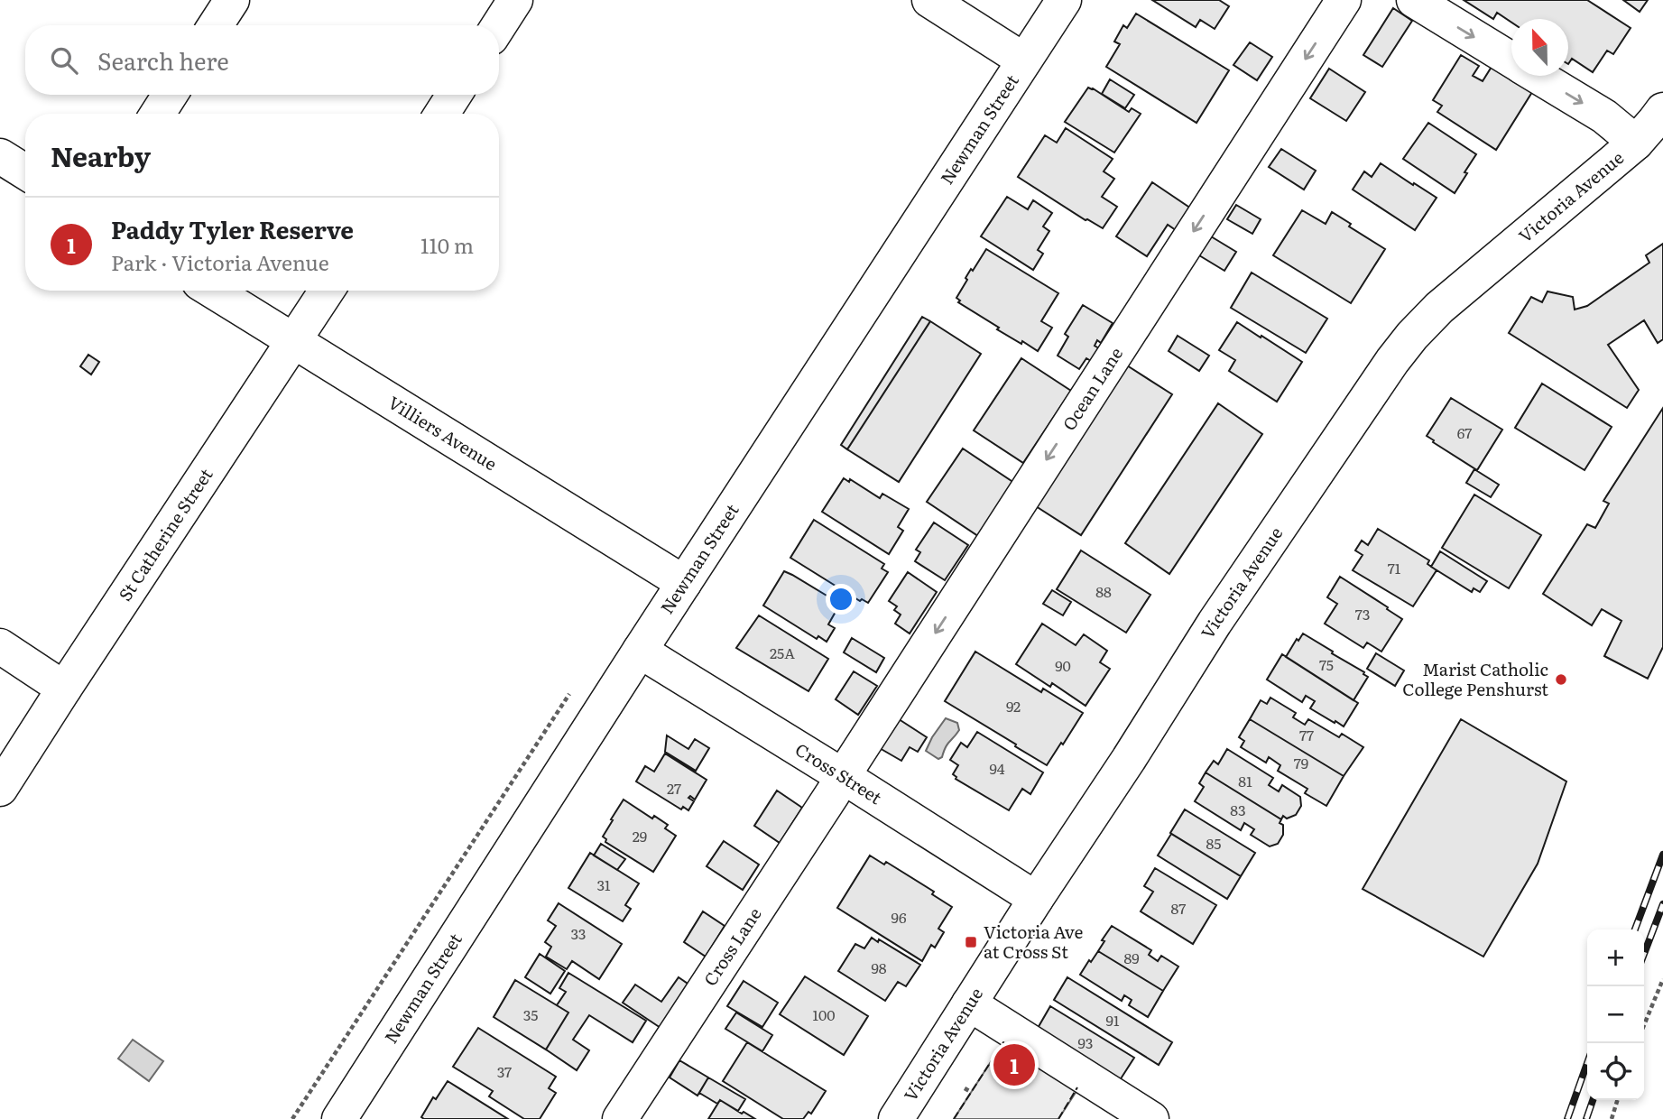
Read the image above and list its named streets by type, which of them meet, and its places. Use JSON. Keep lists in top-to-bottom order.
{
  "streets": {
    "street": [
      "Newman Street",
      "Victoria Avenue",
      "Ocean Lane",
      "Villiers Avenue",
      "St Catherine Street",
      "Cross Street",
      "Cross Lane"
    ]
  },
  "crossings": [
    ["Newman Street", "Villiers Avenue"],
    ["Newman Street", "Cross Street"],
    ["Victoria Avenue", "Cross Street"],
    ["Ocean Lane", "Cross Street"],
    ["Ocean Lane", "Cross Lane"],
    ["Villiers Avenue", "St Catherine Street"],
    ["Cross Street", "Cross Lane"]
  ],
  "one_way": ["Ocean Lane"],
  "places": {
    "other": ["Marist Catholic College Penshurst"],
    "transit": ["Victoria Ave at Cross St"]
  },
  "house_numbers": [
    "67",
    "71",
    "88",
    "73",
    "25A",
    "75",
    "90",
    "92",
    "77",
    "79",
    "94",
    "81",
    "27",
    "83",
    "29",
    "85",
    "31",
    "87",
    "96",
    "33",
    "89",
    "98",
    "35",
    "100",
    "91",
    "93",
    "37"
  ],
  "north": "top",
  "page": {
    "search": "Search here",
    "heading": "Nearby",
    "list": [
      {
        "mark": "1",
        "name": "Paddy Tyler Reserve",
        "note": "Park · Victoria Avenue",
        "value": "110 m"
      }
    ],
    "map_buttons": ["+", "−"],
    "pins": "1"
  }
}
